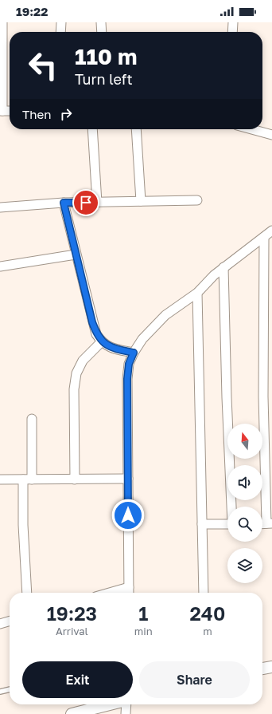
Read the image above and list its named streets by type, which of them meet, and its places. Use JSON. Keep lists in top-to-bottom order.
{
  "north": "top",
  "page": {
    "status": "19:22",
    "turn": ["110 m", "Turn left"],
    "then": "Then",
    "eta": [
      "19:23",
      "Arrival",
      "1",
      "min",
      "240",
      "m"
    ],
    "buttons": ["Exit", "Share"]
  }
}
